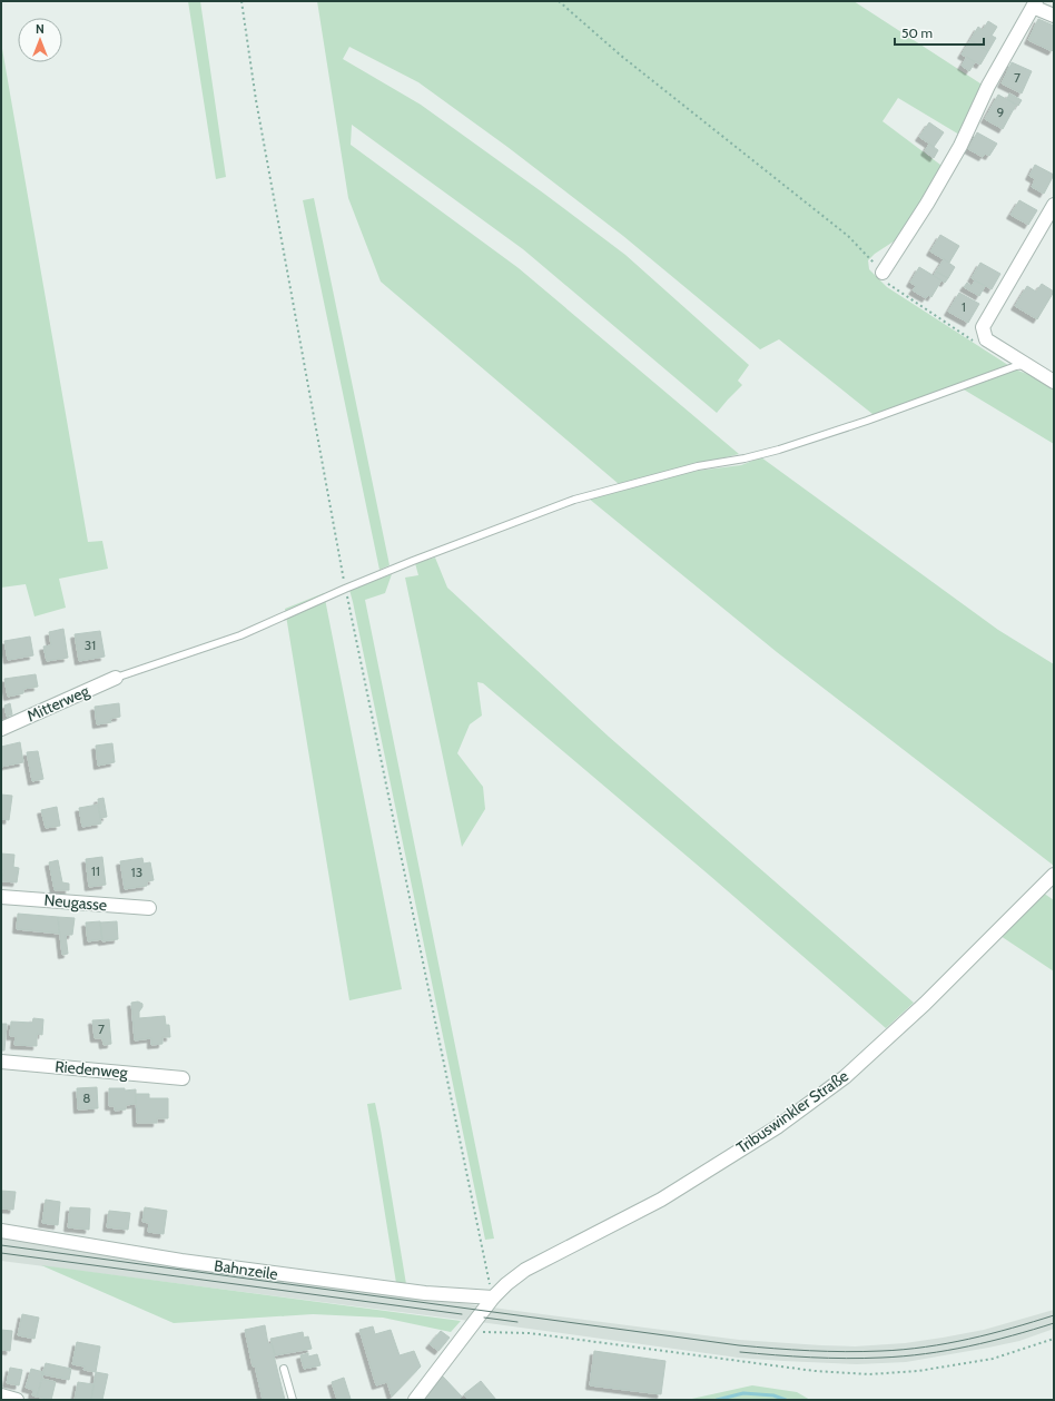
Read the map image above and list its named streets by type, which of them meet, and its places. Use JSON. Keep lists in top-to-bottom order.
{
  "streets": {
    "street": [
      "Mitterweg",
      "Neugasse",
      "Riedenweg",
      "Tribuswinkler Straße",
      "Bahnzeile"
    ]
  },
  "crossings": [
    ["Tribuswinkler Straße", "Bahnzeile"]
  ],
  "house_numbers": [
    "7",
    "9",
    "1",
    "31",
    "11",
    "13",
    "7",
    "8"
  ],
  "scale_bar": "50 m",
  "north": "top"
}
